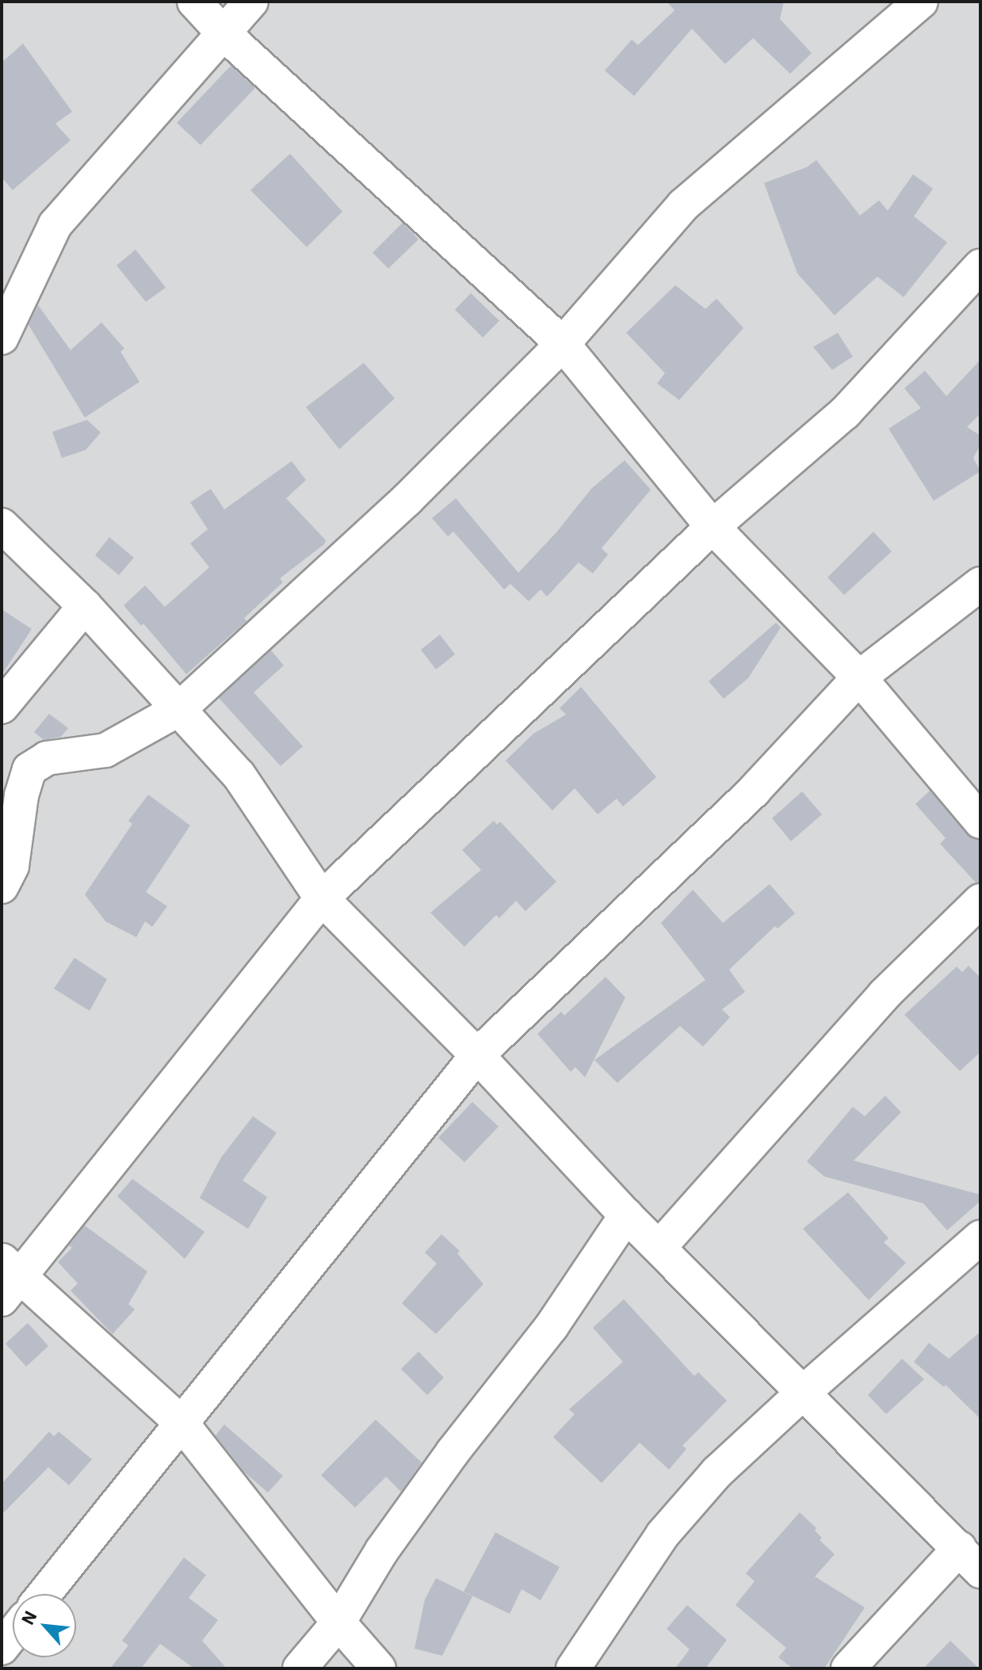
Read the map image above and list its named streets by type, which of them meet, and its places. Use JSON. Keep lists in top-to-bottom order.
{
  "north": "top left"
}
